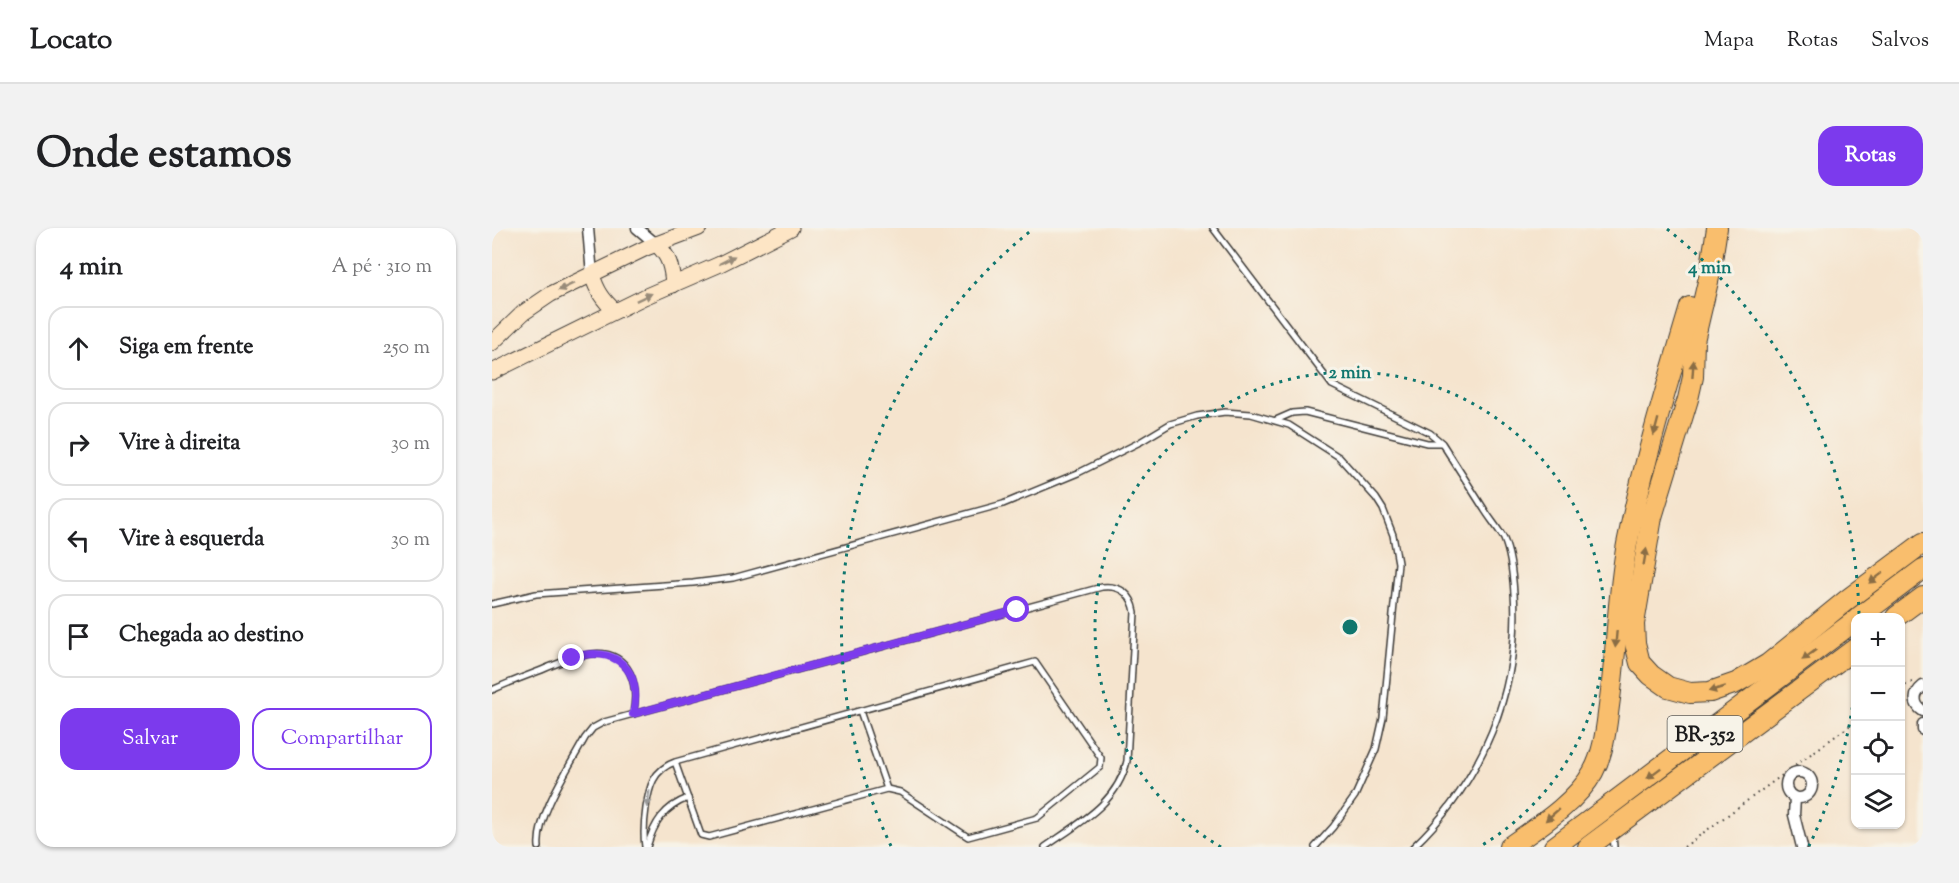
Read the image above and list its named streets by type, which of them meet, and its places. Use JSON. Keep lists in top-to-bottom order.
{
  "streets": {
    "highway": ["BR-352"]
  },
  "page": {
    "header": "Locato",
    "nav": ["Mapa", "Rotas", "Salvos"],
    "title": "Onde estamos",
    "buttons": [
      "Rotas",
      ["Salvar", "Compartilhar"]
    ],
    "heading": ["4 min", "A pé · 310 m"],
    "list": [
      ["Siga em frente", "250 m"],
      ["Vire à direita", "30 m"],
      ["Vire à esquerda", "30 m"],
      "Chegada ao destino"
    ],
    "map_buttons": ["+", "−"]
  },
  "rings": ["4 min", "2 min"]
}
